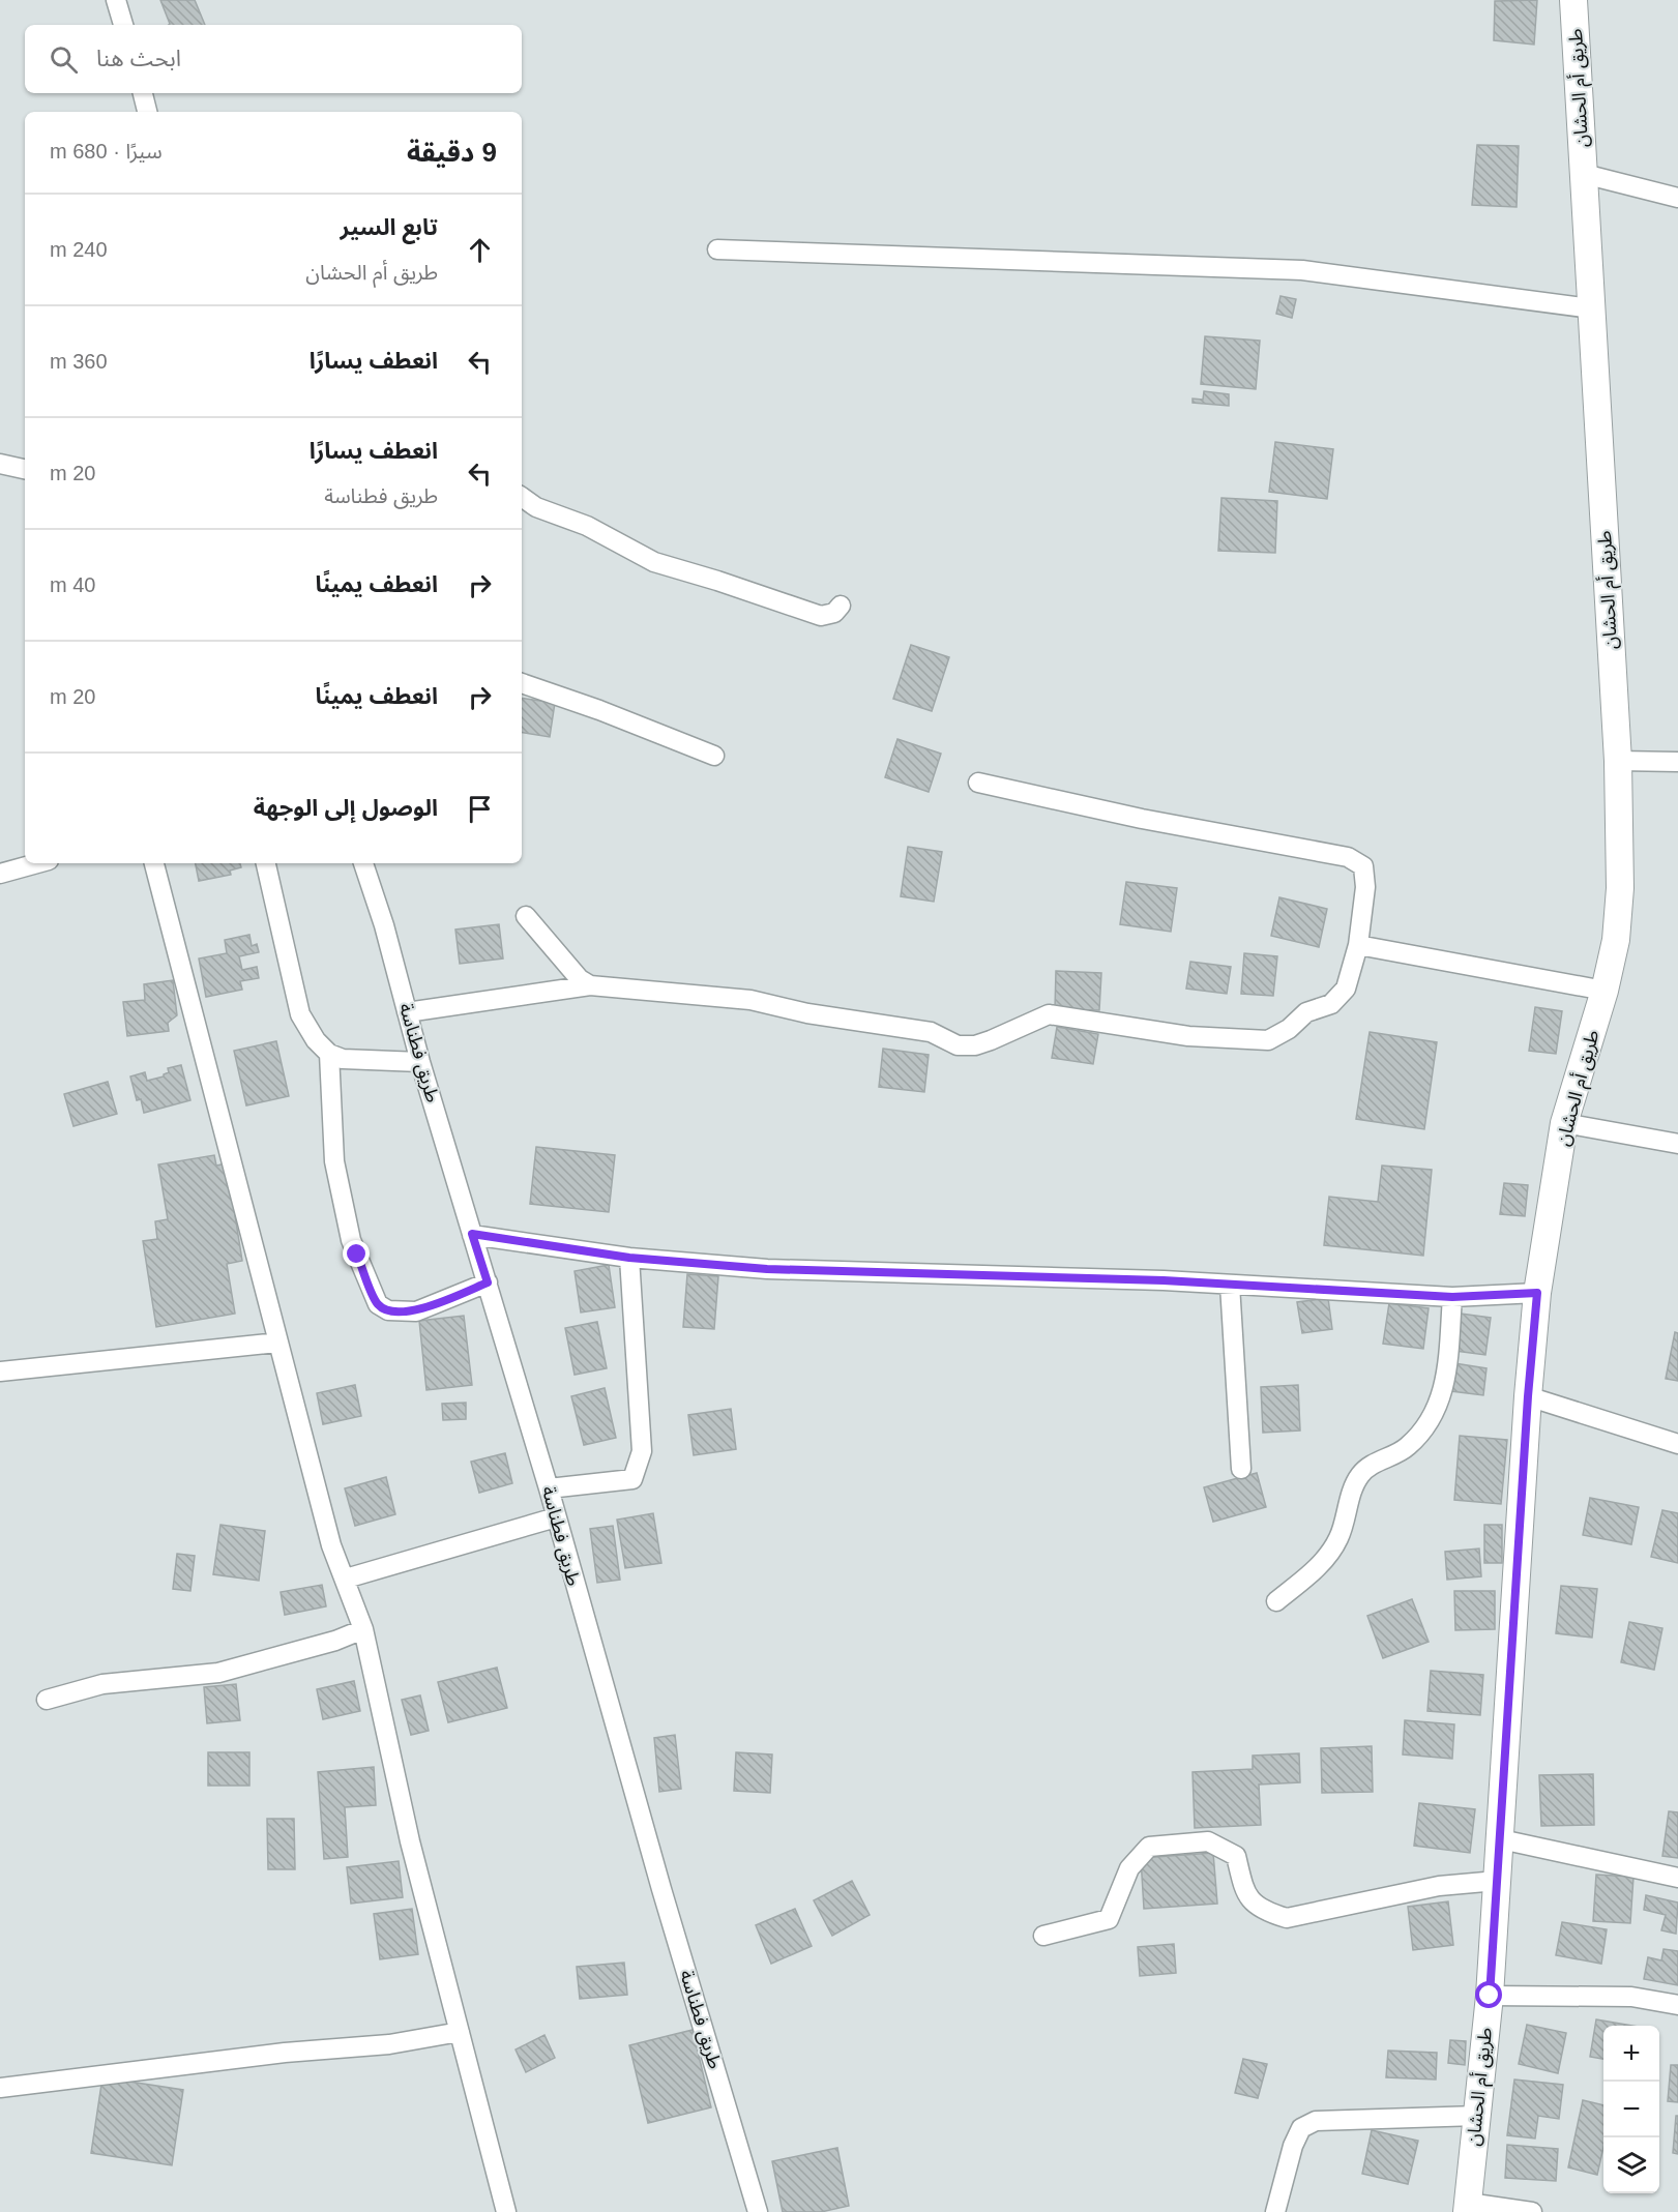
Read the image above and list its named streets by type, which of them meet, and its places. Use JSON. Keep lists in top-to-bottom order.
{
  "streets": {
    "street": ["طريق أم الحشان", "طريق فطناسة"]
  },
  "page": {
    "search": "ابحث هنا",
    "heading": ["9 دقيقة", "سيرًا · 680 m"],
    "list": [
      ["تابع السير", "طريق أم الحشان", "240 m"],
      ["انعطف يسارًا", "360 m"],
      ["انعطف يسارًا", "طريق فطناسة", "20 m"],
      ["انعطف يمينًا", "40 m"],
      ["انعطف يمينًا", "20 m"],
      "الوصول إلى الوجهة"
    ],
    "map_buttons": ["+", "−"]
  }
}
